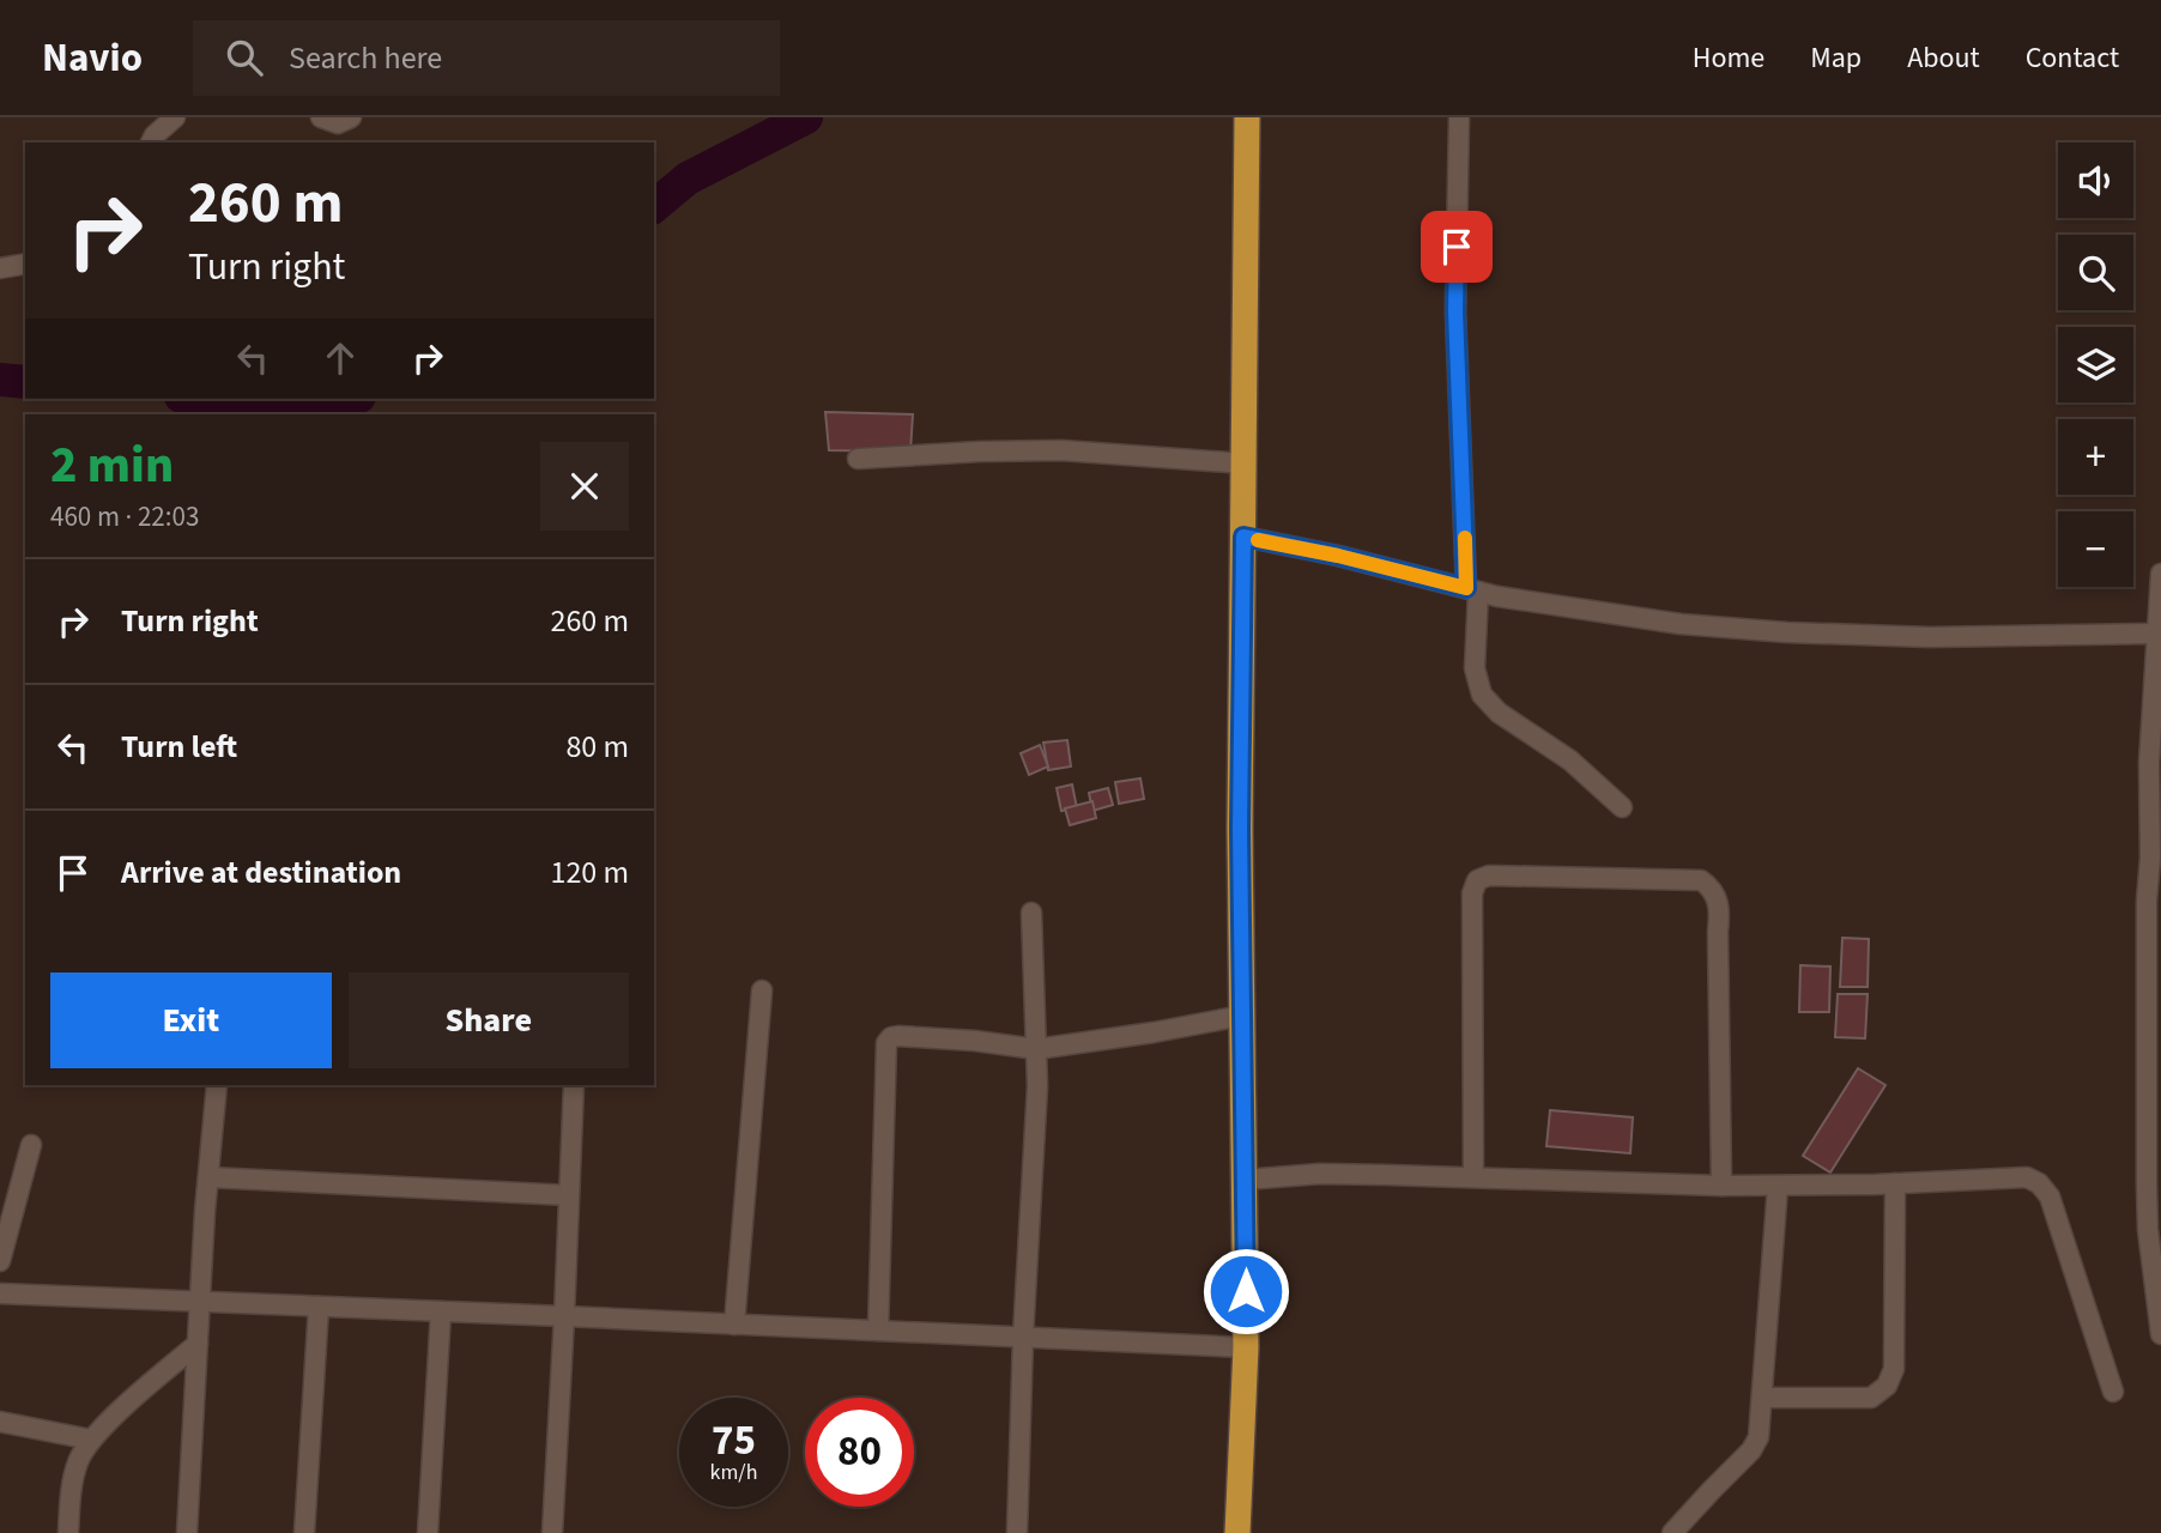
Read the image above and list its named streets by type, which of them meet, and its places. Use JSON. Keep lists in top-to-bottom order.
{
  "page": {
    "header": "Navio",
    "search": "Search here",
    "nav": [
      "Home",
      "Map",
      "About",
      "Contact"
    ],
    "map_buttons": ["+", "−"],
    "turn": ["260 m", "Turn right"],
    "heading": ["2 min", "460 m · 22:03"],
    "list": [
      {
        "name": "Turn right",
        "value": "260 m"
      },
      {
        "name": "Turn left",
        "value": "80 m"
      },
      {
        "name": "Arrive at destination",
        "value": "120 m"
      }
    ],
    "buttons": ["Exit", "Share"],
    "speed": "75 km/h",
    "limit": "80"
  }
}
